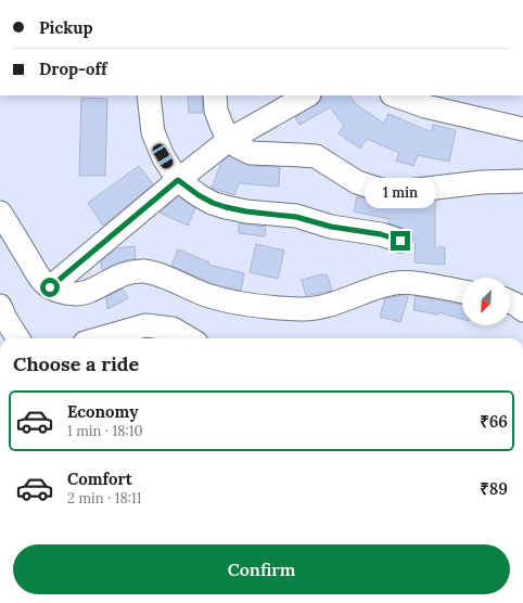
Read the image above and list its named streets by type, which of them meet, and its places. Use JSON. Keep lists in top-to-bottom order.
{
  "north": "bottom left",
  "page": {
    "banner": ["Pickup", "Drop-off"],
    "bubble": "1 min",
    "heading": "Choose a ride",
    "list": [
      {
        "name": "Economy",
        "note": "1 min · 18:10",
        "value": "₹66"
      },
      {
        "name": "Comfort",
        "note": "2 min · 18:11",
        "value": "₹89"
      }
    ],
    "buttons": "Confirm"
  }
}
